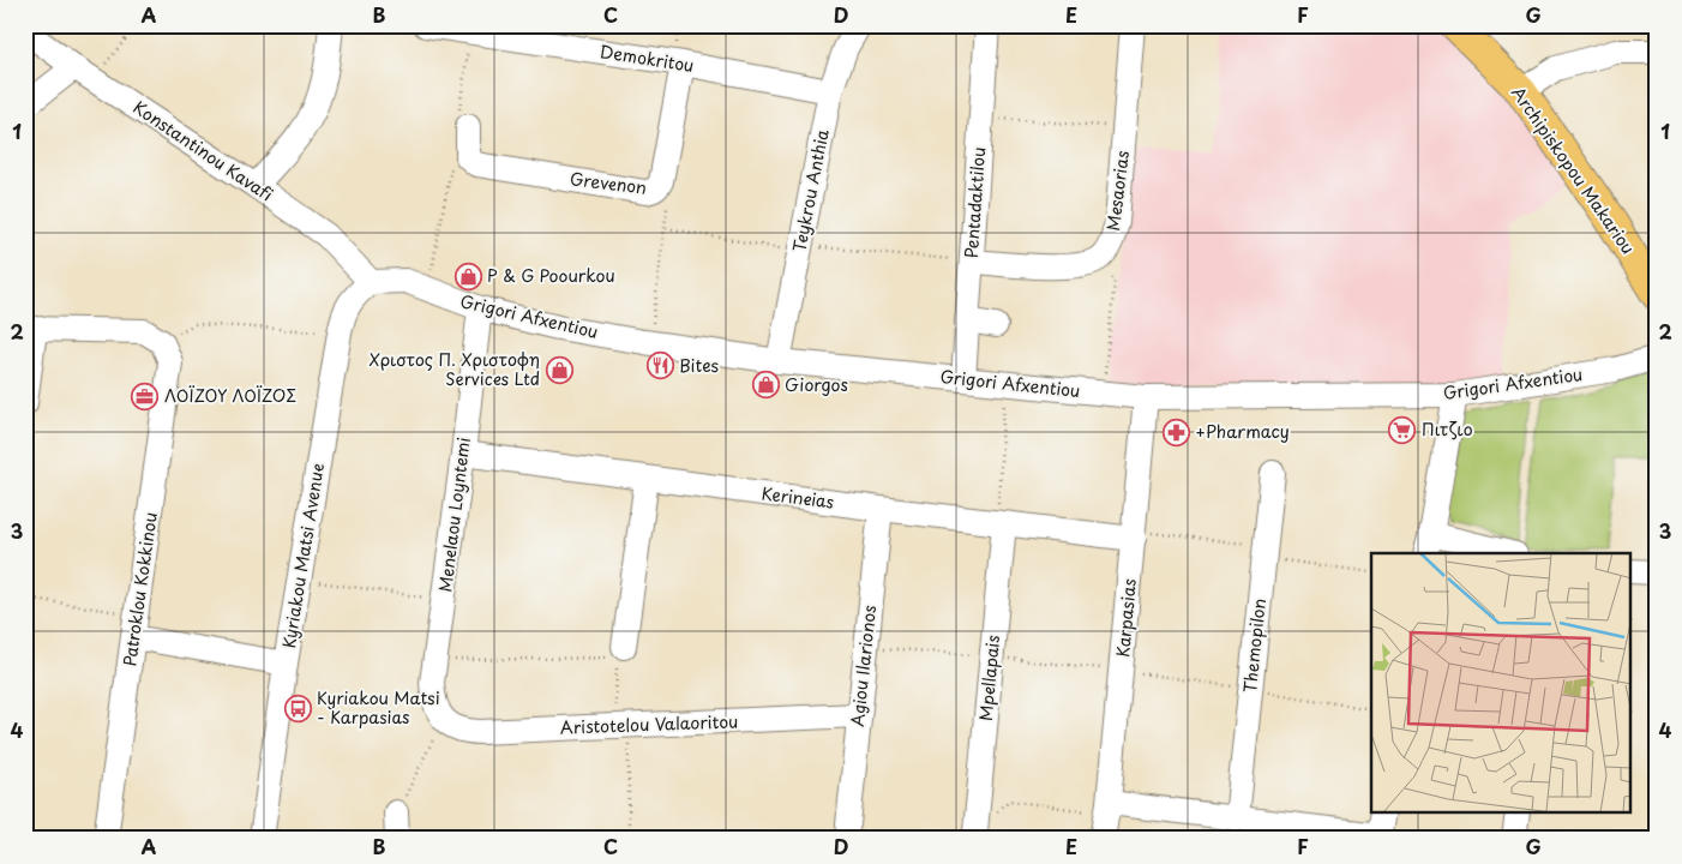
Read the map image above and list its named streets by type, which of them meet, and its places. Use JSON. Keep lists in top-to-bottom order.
{
  "streets": {
    "main road": ["Archipiskopou Makariou"],
    "street": [
      "Demokritou",
      "Konstantinou Kavafi",
      "Grevenon",
      "Teykrou Anthia",
      "Mesaorias",
      "Pentadaktilou",
      "Grigori Afxentiou",
      "Kerineias",
      "Menelaou Loyntemi",
      "Kyriakou Matsi Avenue",
      "Patroklou Kokkinou",
      "Karpasias",
      "Themopilon",
      "Agiou Ilarionos",
      "Mpellapais",
      "Aristotelou Valaoritou"
    ]
  },
  "crossings": [
    ["Demokritou", "Grevenon"],
    ["Demokritou", "Teykrou Anthia"],
    ["Konstantinou Kavafi", "Grigori Afxentiou"],
    ["Konstantinou Kavafi", "Kyriakou Matsi Avenue"],
    ["Teykrou Anthia", "Grigori Afxentiou"],
    ["Pentadaktilou", "Grigori Afxentiou"],
    ["Grigori Afxentiou", "Menelaou Loyntemi"],
    ["Grigori Afxentiou", "Kyriakou Matsi Avenue"],
    ["Grigori Afxentiou", "Karpasias"],
    ["Kerineias", "Menelaou Loyntemi"],
    ["Kerineias", "Karpasias"],
    ["Kerineias", "Agiou Ilarionos"],
    ["Kerineias", "Mpellapais"],
    ["Menelaou Loyntemi", "Aristotelou Valaoritou"],
    ["Agiou Ilarionos", "Aristotelou Valaoritou"]
  ],
  "places": {
    "shop": ["P & G Poourkou", "Χριστος Π. Χριστοφη Services Ltd", "Giorgos"],
    "restaurant": ["Bites"],
    "office": ["ΛΟΪΖΟΥ ΛΟΪΖΟΣ"],
    "supermarket": ["Πιτζιο"],
    "pharmacy": ["+Pharmacy"],
    "bus stop": ["Kyriakou Matsi - Karpasias"]
  },
  "grid": {
    "columns": [
      "A",
      "B",
      "C",
      "D",
      "E",
      "F",
      "G"
    ],
    "rows": [
      "1",
      "2",
      "3",
      "4"
    ]
  }
}
